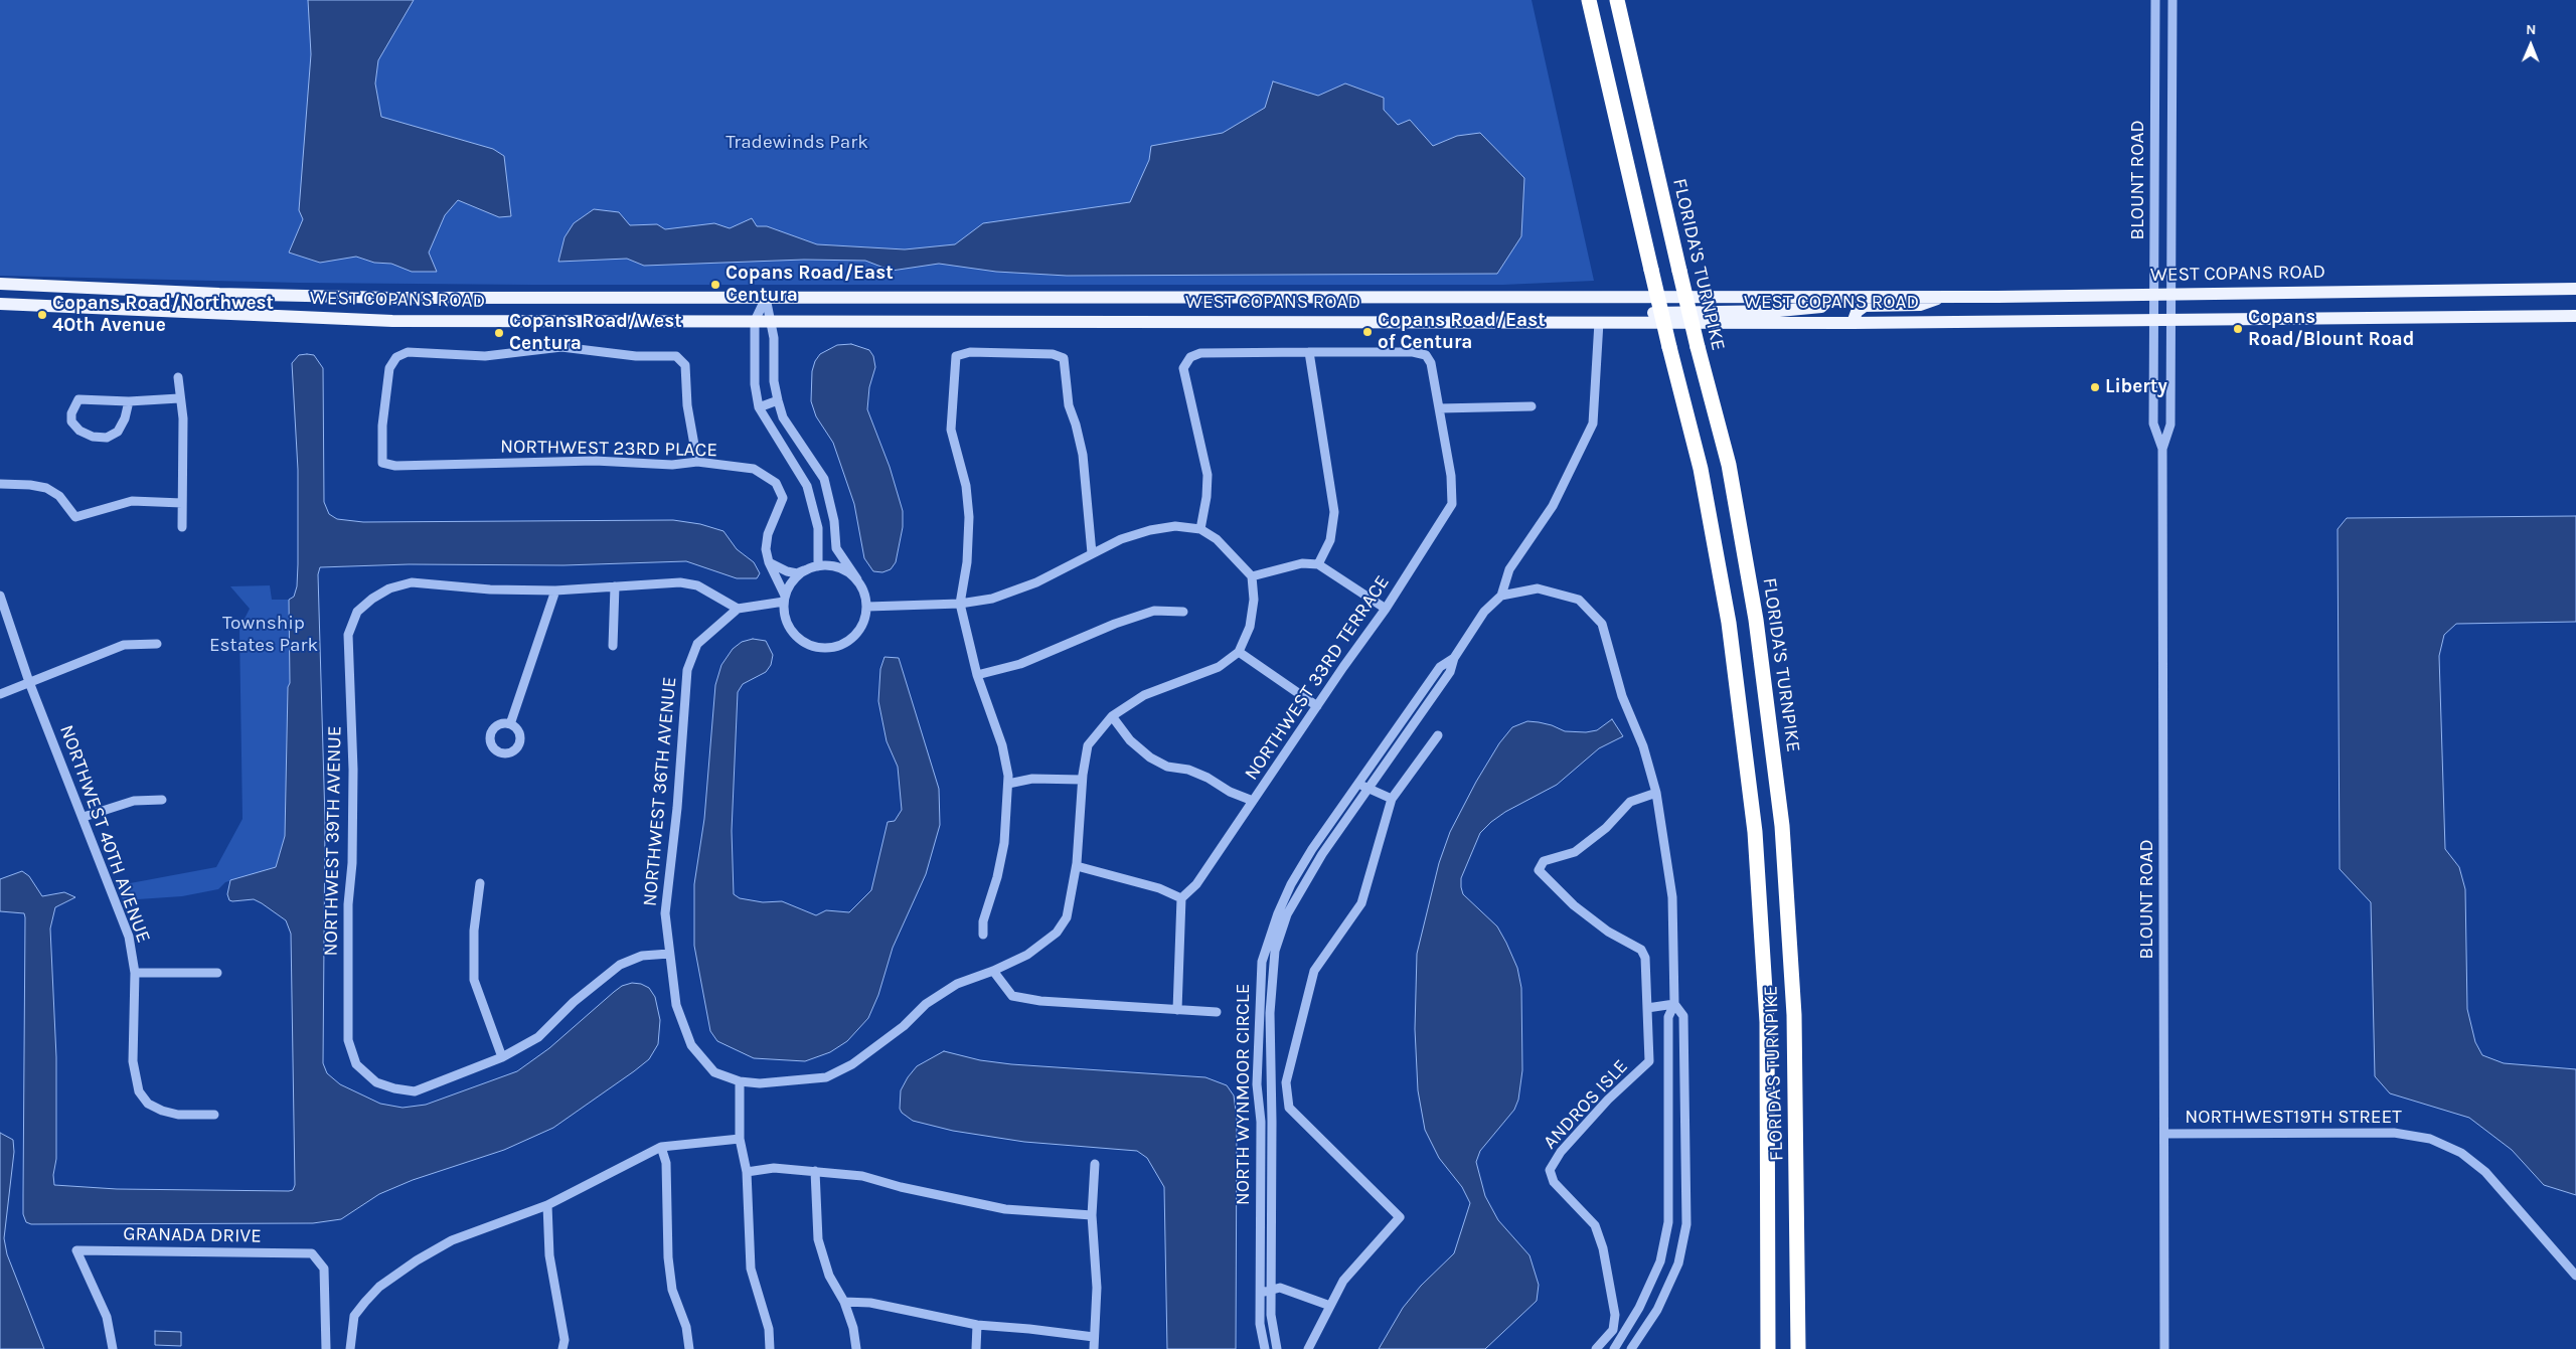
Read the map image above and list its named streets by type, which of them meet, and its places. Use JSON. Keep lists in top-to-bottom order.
{
  "streets": {
    "highway": ["FLORIDA'S TURNPIKE"],
    "main road": ["WEST COPANS ROAD"],
    "street": [
      "BLOUNT ROAD",
      "NORTHWEST 23RD PLACE",
      "NORTHWEST 33RD TERRACE",
      "NORTHWEST 36TH AVENUE",
      "NORTHWEST 40TH AVENUE",
      "NORTHWEST 39TH AVENUE",
      "NORTH WYNMOOR CIRCLE",
      "ANDROS ISLE",
      "NORTHWEST19TH STREET",
      "GRANADA DRIVE"
    ]
  },
  "crossings": [
    ["BLOUNT ROAD", "WEST COPANS ROAD"],
    ["BLOUNT ROAD", "NORTHWEST19TH STREET"]
  ],
  "parks": ["Tradewinds Park", "Township Estates Park"],
  "places": [
    "Copans Road/East Centura",
    "Copans Road/Northwest 40th Avenue",
    "Copans Road/Blount Road",
    "Copans Road/East of Centura",
    "Copans Road/West Centura",
    "Liberty"
  ],
  "north": "top"
}
